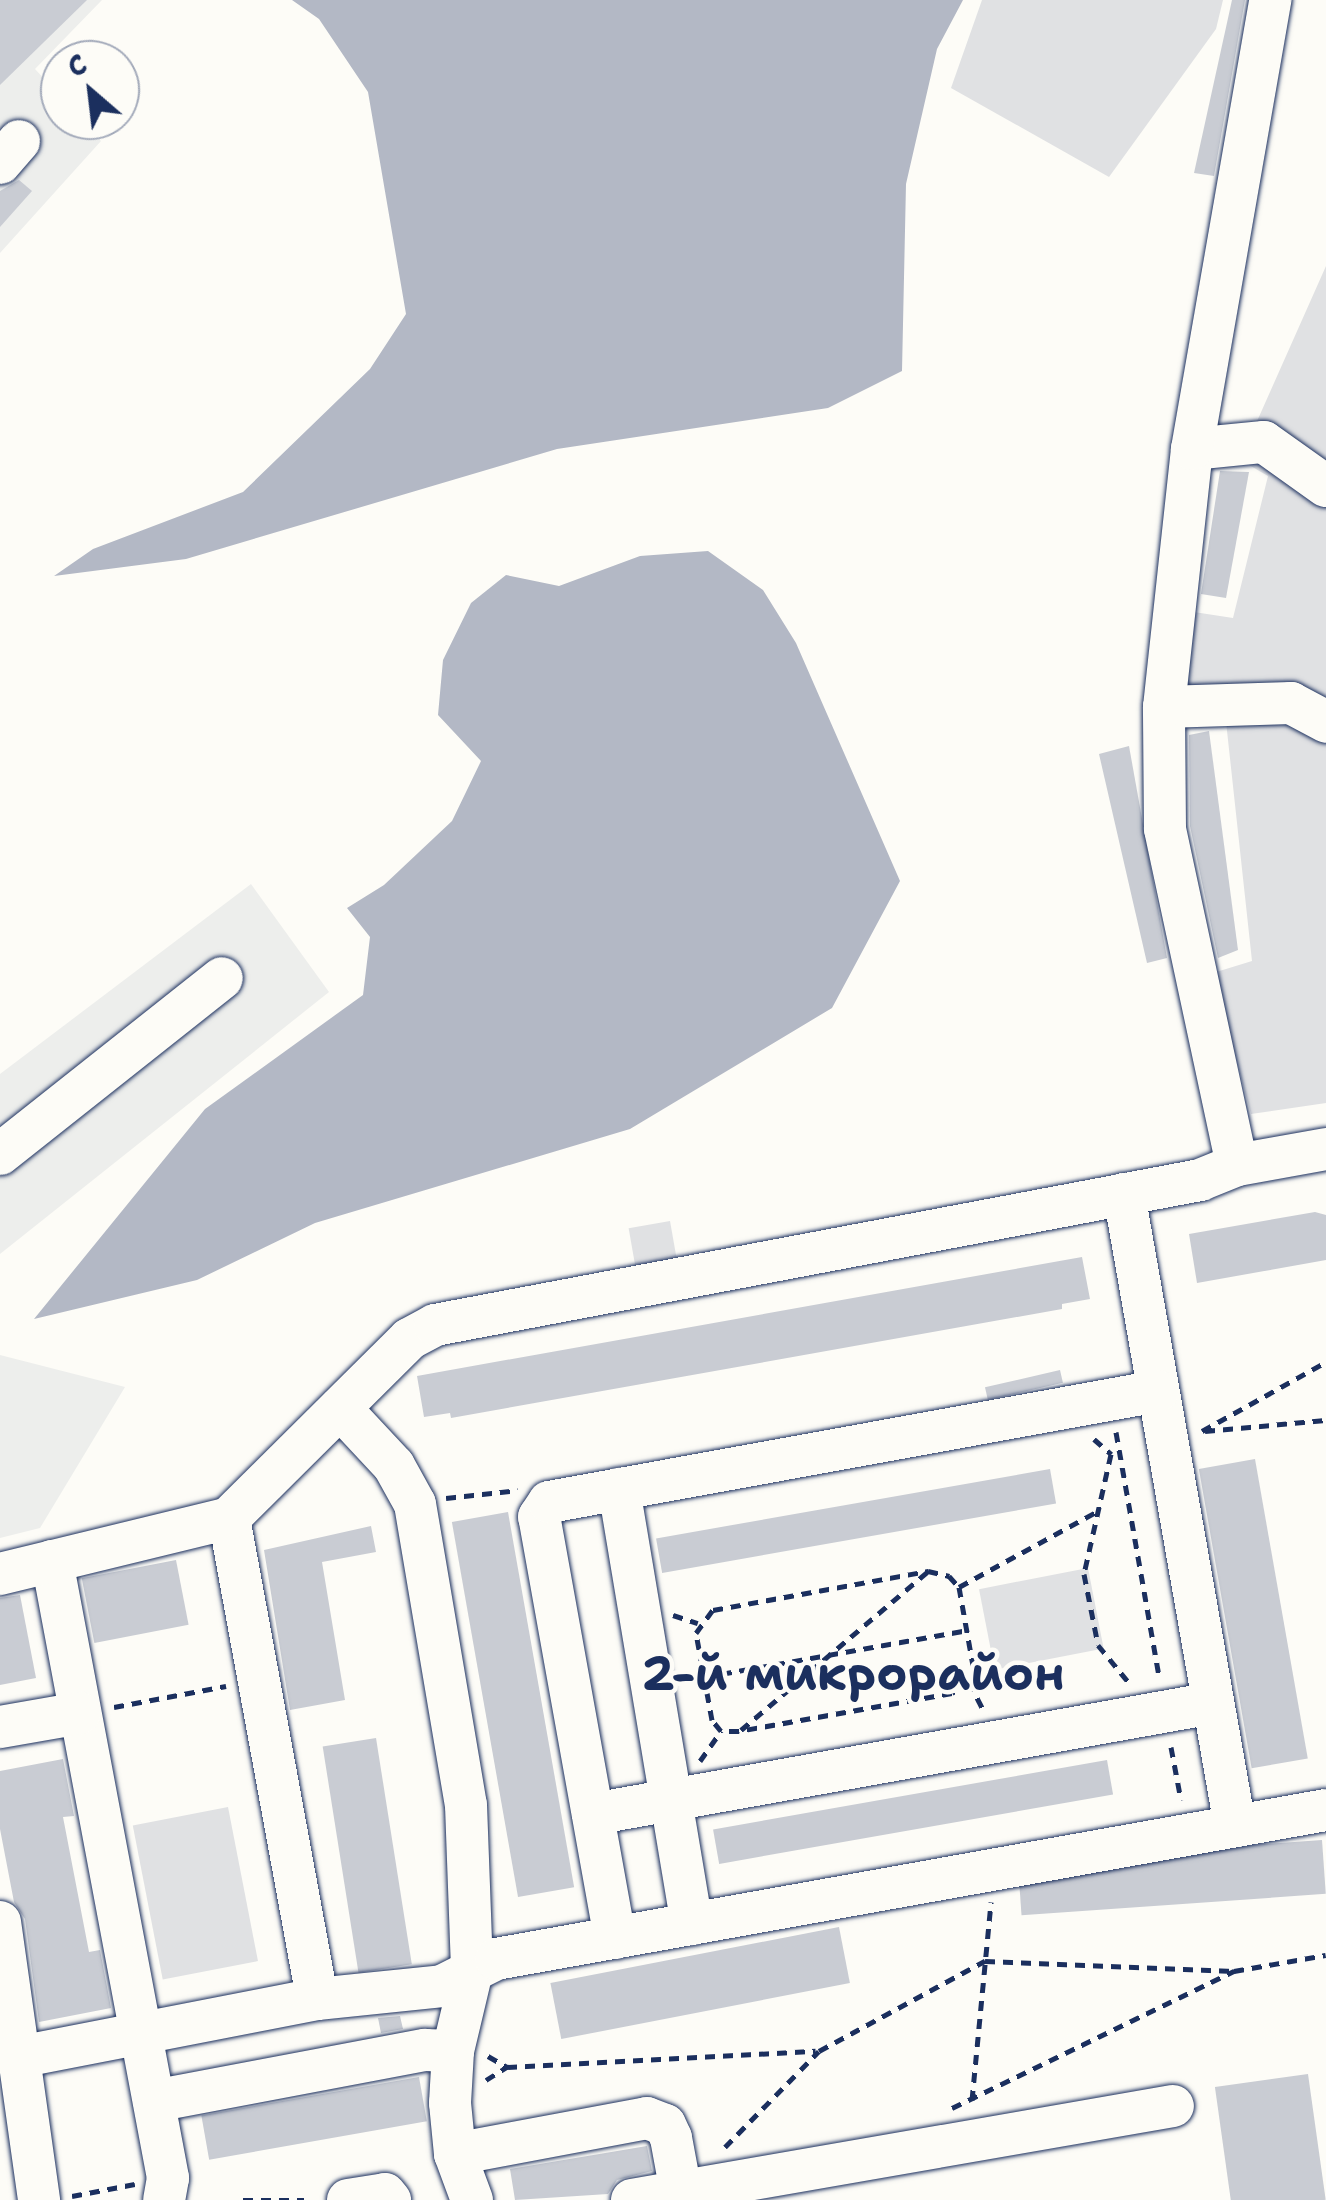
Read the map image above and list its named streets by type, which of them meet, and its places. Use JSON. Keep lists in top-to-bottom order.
{
  "districts": ["2-й микрорайон"],
  "north": "top left"
}
